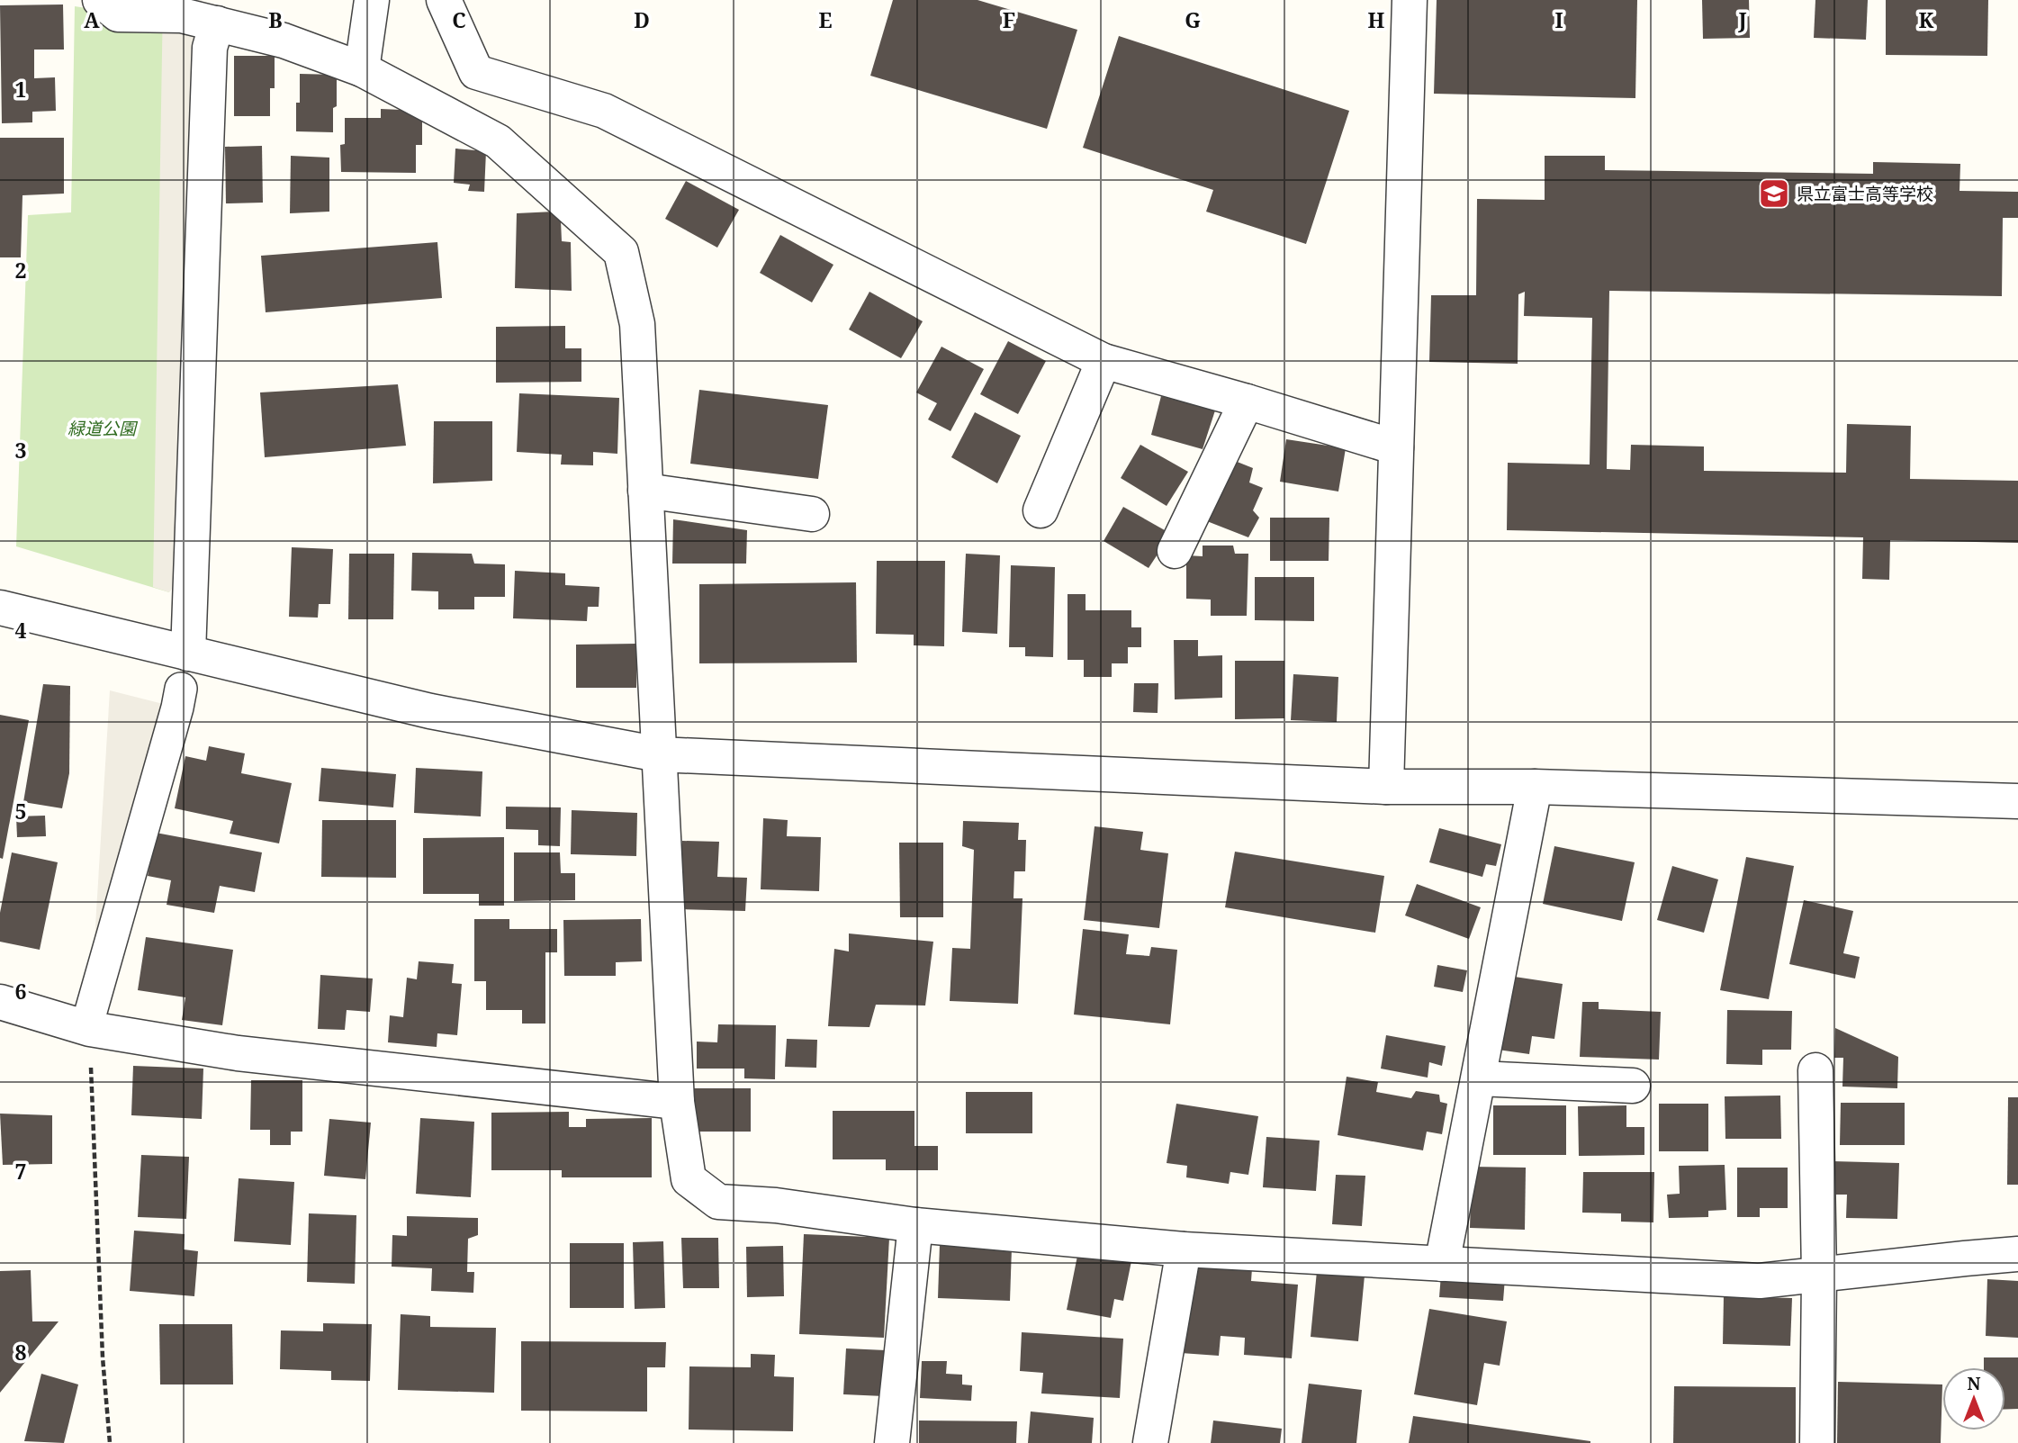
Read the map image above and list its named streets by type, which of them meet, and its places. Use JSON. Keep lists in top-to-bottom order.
{
  "parks": ["緑道公園"],
  "places": {
    "school or university": ["県立富士高等学校"]
  },
  "north": "top",
  "grid": {
    "columns": [
      "A",
      "B",
      "C",
      "D",
      "E",
      "F",
      "G",
      "H",
      "I",
      "J",
      "K"
    ],
    "rows": [
      "1",
      "2",
      "3",
      "4",
      "5",
      "6",
      "7",
      "8"
    ]
  }
}
